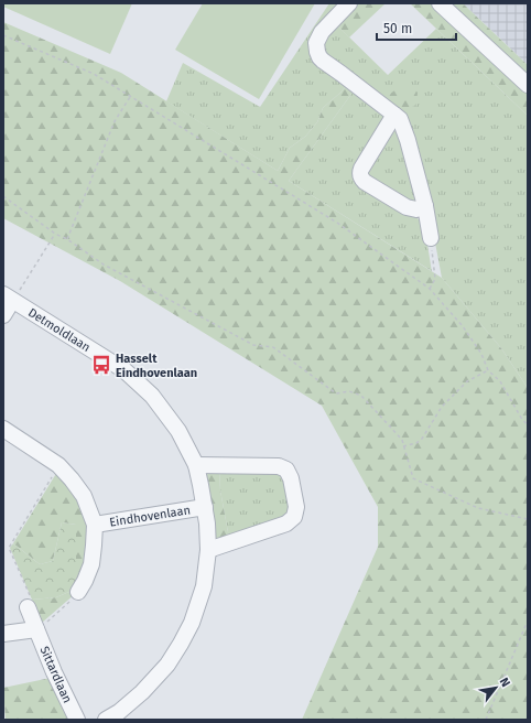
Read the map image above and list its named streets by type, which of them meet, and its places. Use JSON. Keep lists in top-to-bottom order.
{
  "streets": {
    "street": ["Detmoldlaan", "Eindhovenlaan", "Sittardlaan"]
  },
  "crossings": [
    ["Detmoldlaan", "Eindhovenlaan"]
  ],
  "places": {
    "bus stop": ["Hasselt Eindhovenlaan"]
  },
  "scale_bar": "50 m",
  "north": "top right"
}
